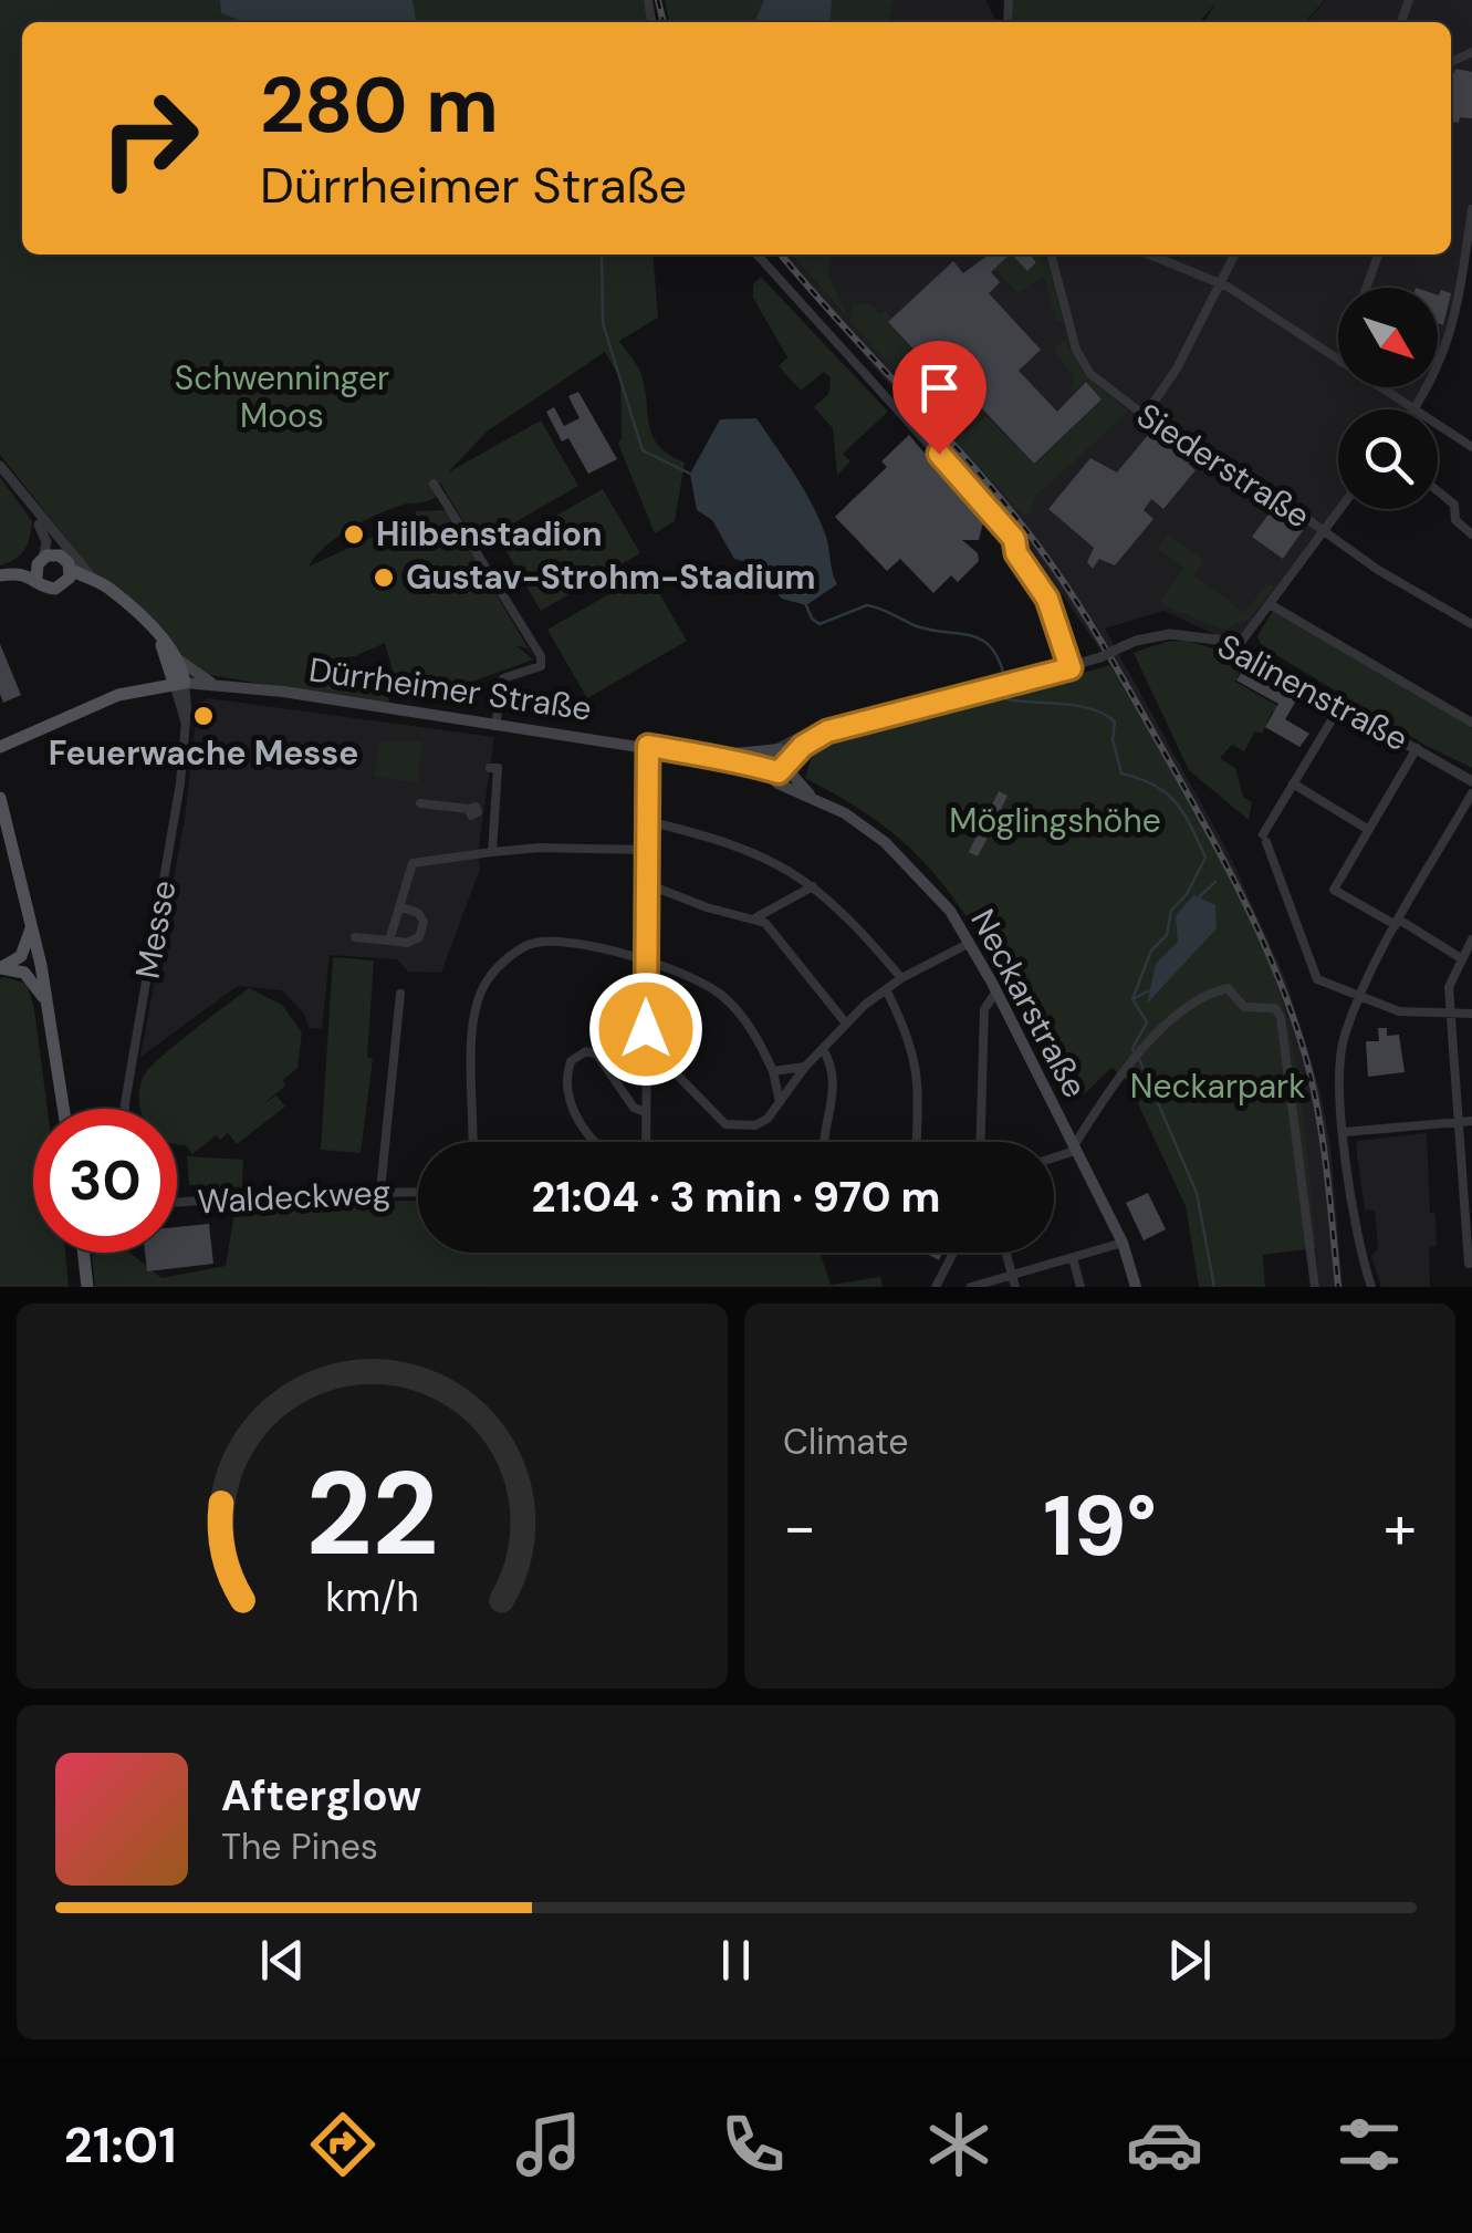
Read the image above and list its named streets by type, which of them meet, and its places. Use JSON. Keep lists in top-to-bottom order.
{
  "streets": {
    "main road": ["Dürrheimer Straße", "Neckarstraße"],
    "street": [
      "Siederstraße",
      "Salinenstraße",
      "Messe",
      "Waldeckweg"
    ]
  },
  "crossings": [
    ["Dürrheimer Straße", "Salinenstraße"],
    ["Dürrheimer Straße", "Messe"],
    ["Dürrheimer Straße", "Neckarstraße"],
    ["Salinenstraße", "Neckarstraße"]
  ],
  "parks": ["Schwenninger Moos", "Möglingshöhe", "Neckarpark"],
  "places": ["Hilbenstadion", "Gustav-Strohm-Stadium", "Feuerwache Messe"],
  "north": "bottom right",
  "page": {
    "turn": ["280 m", "Dürrheimer Straße"],
    "limit": "30",
    "trip": "21:04 · 3 min · 970 m",
    "tile": "Climate",
    "heat": ["−", "19°", "+"],
    "song": ["Afterglow", "The Pines"],
    "tabs": "21:01",
    "gauge": ["22", "km/h"]
  }
}
